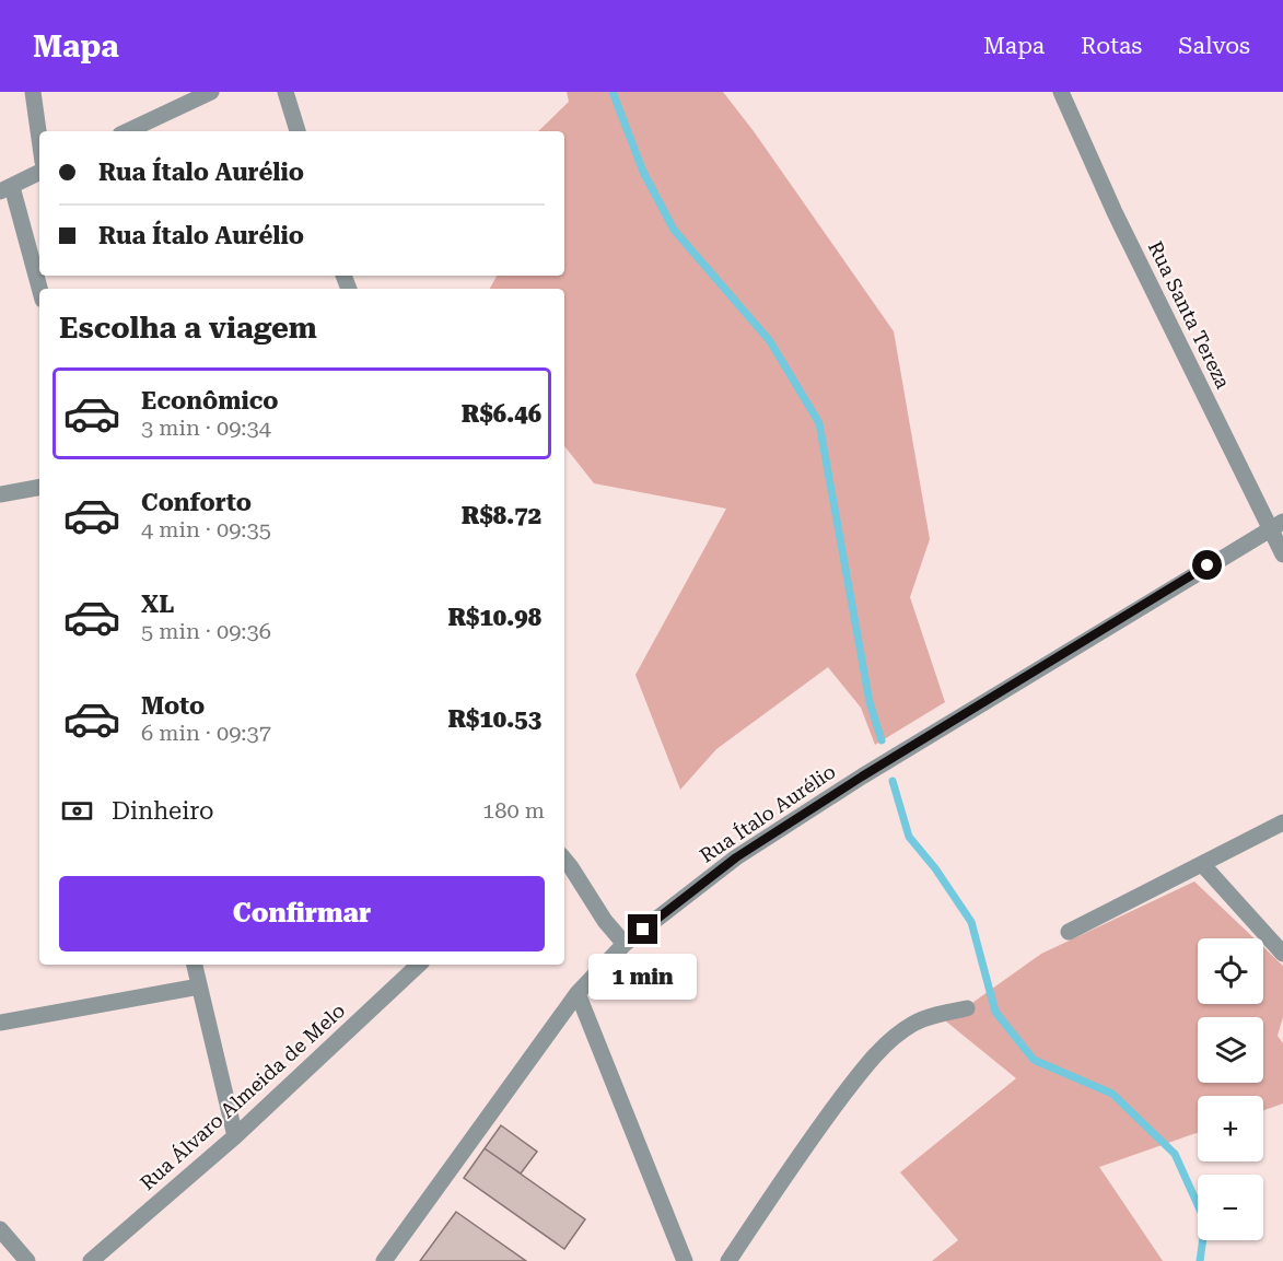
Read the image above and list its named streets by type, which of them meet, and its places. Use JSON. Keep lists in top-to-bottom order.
{
  "streets": {
    "street": ["Rua Santa Tereza", "Rua Ítalo Aurélio", "Rua Álvaro Almeida de Melo"]
  },
  "crossings": [
    ["Rua Santa Tereza", "Rua Ítalo Aurélio"]
  ],
  "page": {
    "header": "Mapa",
    "nav": ["Mapa", "Rotas", "Salvos"],
    "banner": ["Rua Ítalo Aurélio", "Rua Ítalo Aurélio"],
    "heading": "Escolha a viagem",
    "list": [
      {
        "name": "Econômico",
        "note": "3 min · 09:34",
        "value": "R$6.46"
      },
      {
        "name": "Conforto",
        "note": "4 min · 09:35",
        "value": "R$8.72"
      },
      {
        "name": "XL",
        "note": "5 min · 09:36",
        "value": "R$10.98"
      },
      {
        "name": "Moto",
        "note": "6 min · 09:37",
        "value": "R$10.53"
      }
    ],
    "pay": ["Dinheiro", "180 m"],
    "buttons": "Confirmar",
    "map_buttons": ["+", "−"],
    "bubble": "1 min"
  }
}
